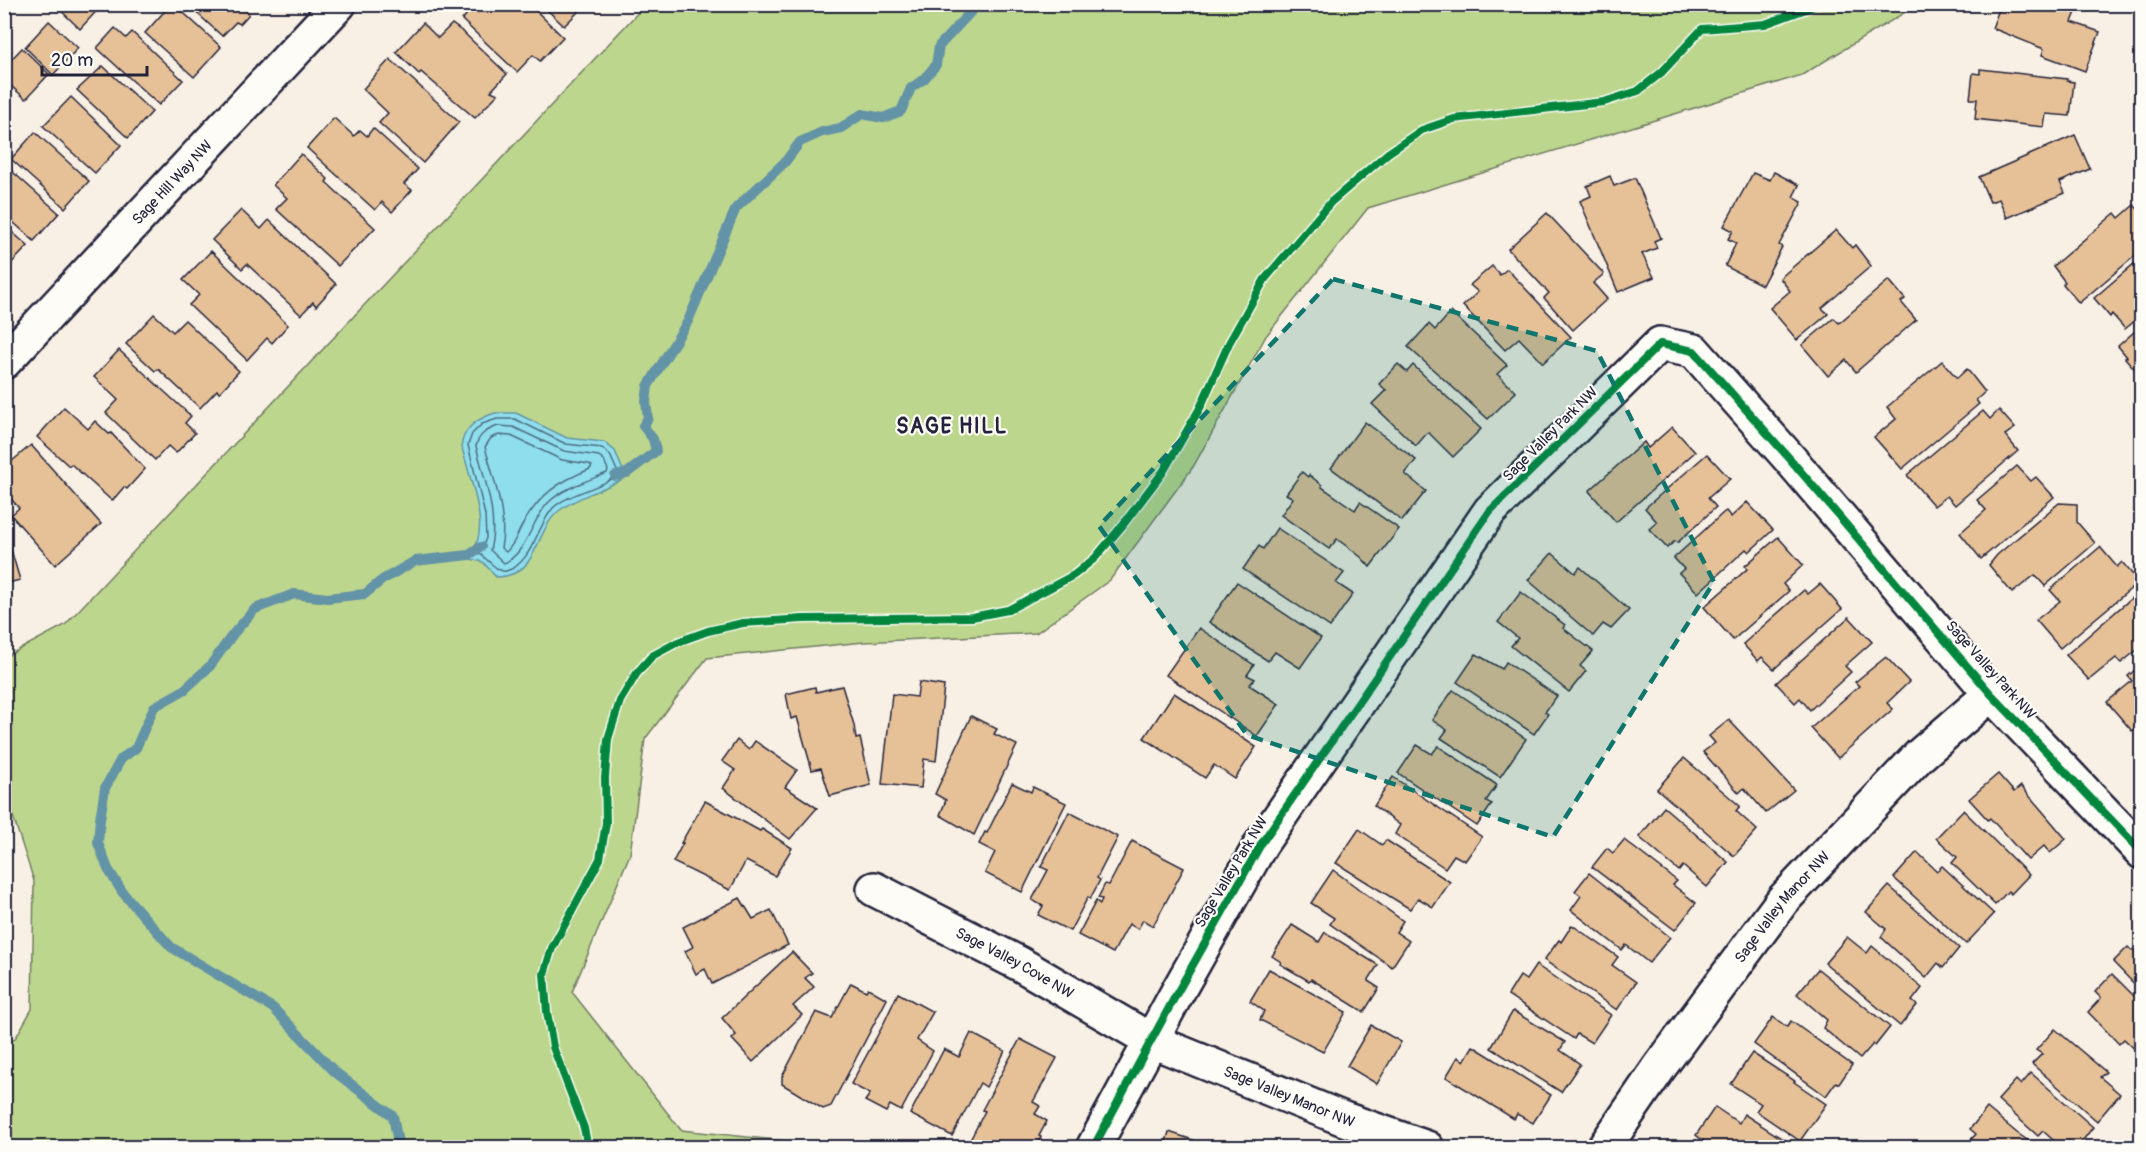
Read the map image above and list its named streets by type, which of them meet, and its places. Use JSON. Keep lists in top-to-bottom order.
{
  "streets": {
    "street": [
      "Sage Hill Way NW",
      "Sage Valley Park NW",
      "Sage Valley Manor NW",
      "Sage Valley Cove NW"
    ]
  },
  "crossings": [
    ["Sage Valley Park NW", "Sage Valley Manor NW"],
    ["Sage Valley Park NW", "Sage Valley Cove NW"],
    ["Sage Valley Manor NW", "Sage Valley Cove NW"]
  ],
  "districts": ["SAGE HILL"],
  "scale_bar": "20 m"
}
